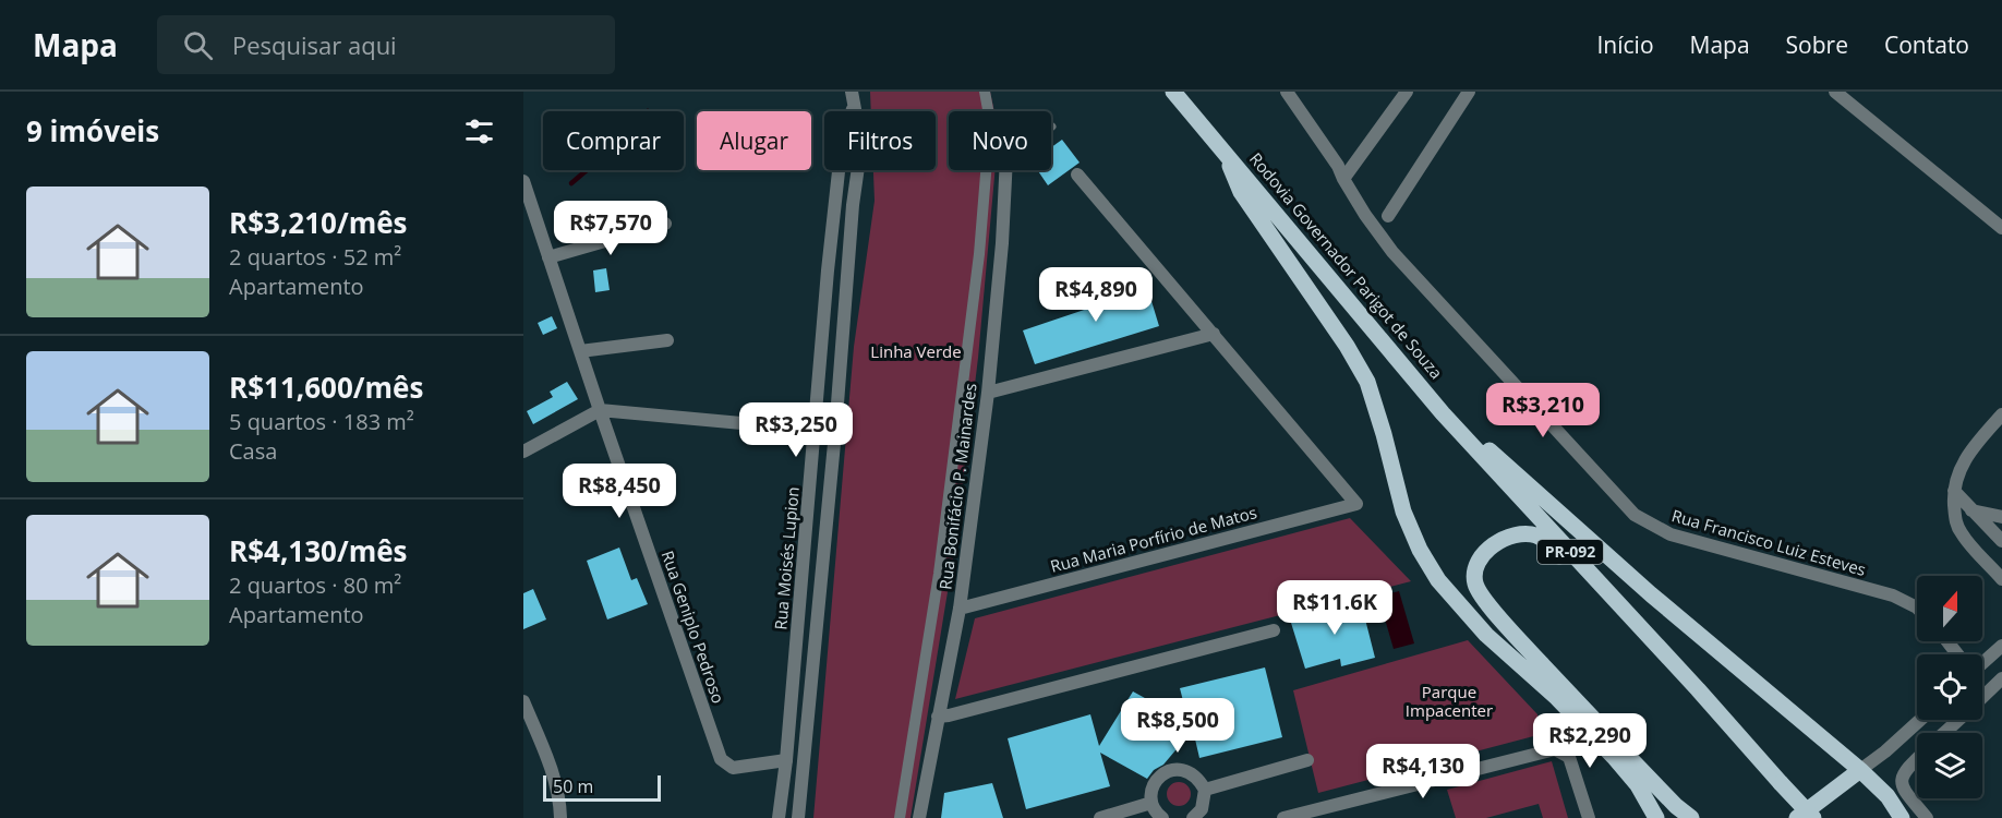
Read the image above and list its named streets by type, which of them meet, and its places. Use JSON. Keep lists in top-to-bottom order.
{
  "streets": {
    "main road": ["Rodovia Governador Parigot de Souza", "PR-092"],
    "street": [
      "Rua Bonifácio P. Mainardes",
      "Rua Maria Porfírio de Matos",
      "Rua Francisco Luiz Esteves",
      "Rua Moisés Lupion",
      "Rua Geniplo Pedroso"
    ]
  },
  "crossings": [
    ["Rua Bonifácio P. Mainardes", "Rua Maria Porfírio de Matos"],
    ["Rua Moisés Lupion", "Rua Geniplo Pedroso"]
  ],
  "parks": ["Linha Verde", "Parque Impacenter"],
  "scale_bar": "50 m",
  "north": "top",
  "page": {
    "header": "Mapa",
    "search": "Pesquisar aqui",
    "nav": [
      "Início",
      "Mapa",
      "Sobre",
      "Contato"
    ],
    "heading": "9 imóveis",
    "chip": [
      "Comprar",
      "Alugar",
      "Filtros",
      "Novo"
    ],
    "list": [
      {
        "name": "R$3,210/mês",
        "note": "2 quartos · 52 m² · Apartamento"
      },
      {
        "name": "R$11,600/mês",
        "note": "5 quartos · 183 m² · Casa"
      },
      {
        "name": "R$4,130/mês",
        "note": "2 quartos · 80 m² · Apartamento"
      }
    ],
    "price": [
      "R$7,570",
      "R$4,890",
      "R$3,210",
      "R$3,250",
      "R$8,450",
      "R$11.6K",
      "R$8,500",
      "R$2,290",
      "R$4,130"
    ],
    "scale": "50 m"
  }
}
